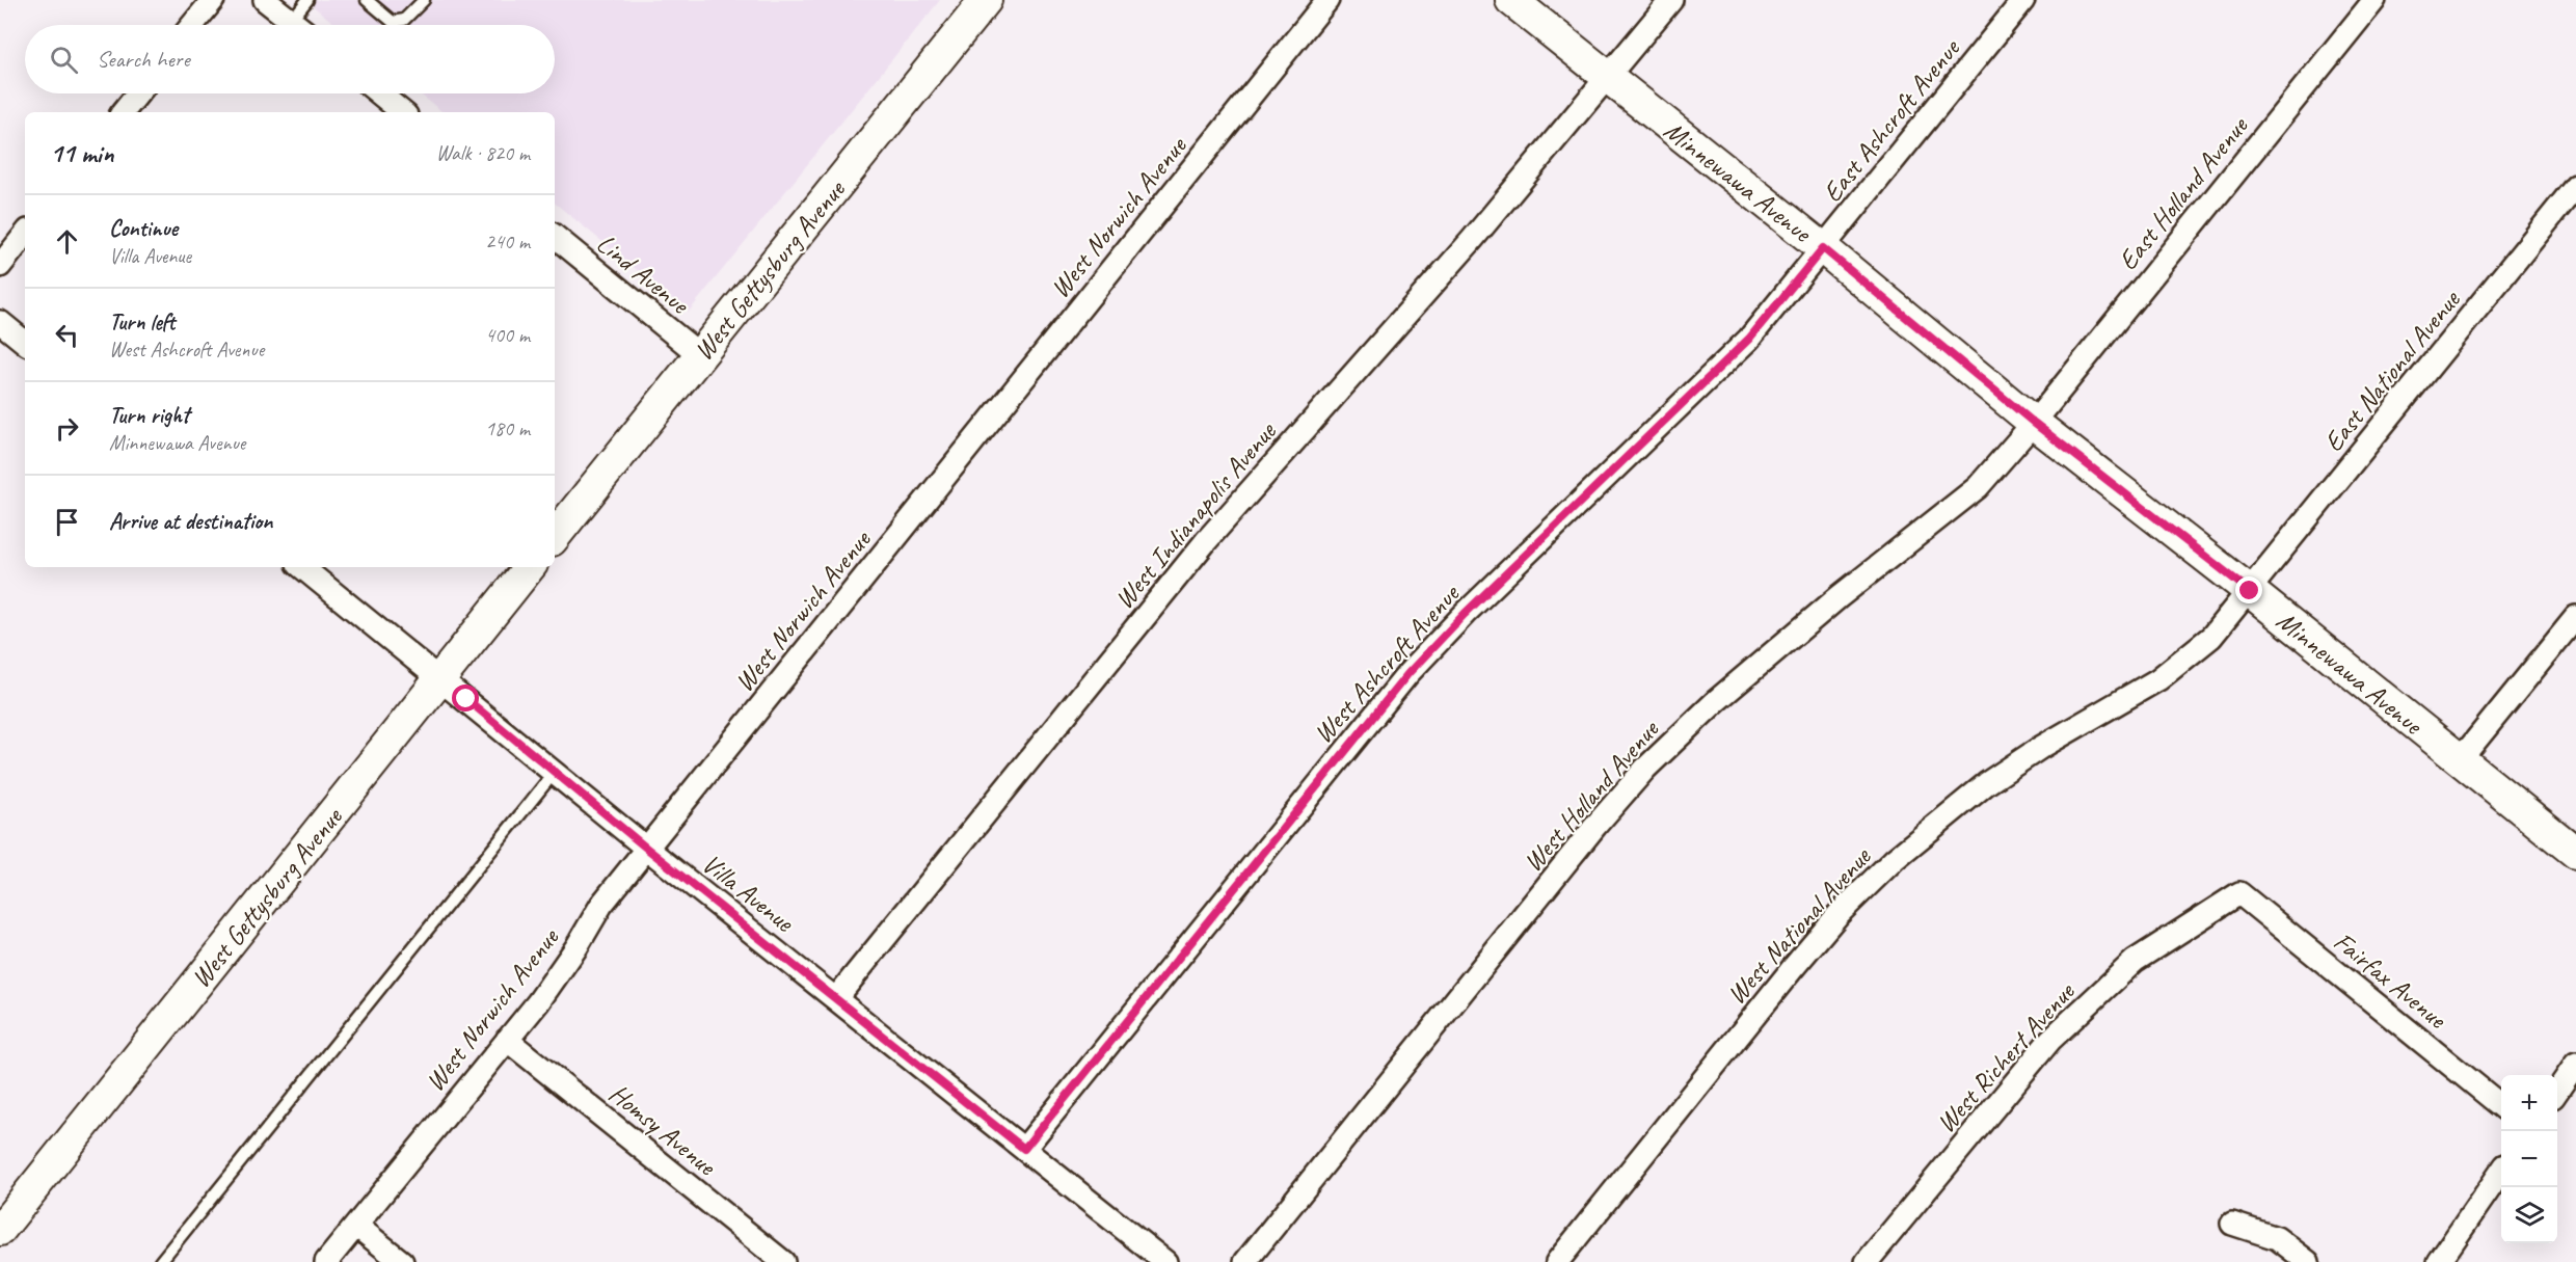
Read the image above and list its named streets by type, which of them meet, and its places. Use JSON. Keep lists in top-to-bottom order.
{
  "streets": {
    "street": [
      "East Ashcroft Avenue",
      "Minnewawa Avenue",
      "East Holland Avenue",
      "West Norwich Avenue",
      "West Gettysburg Avenue",
      "Lind Avenue",
      "East National Avenue",
      "West Indianapolis Avenue",
      "West Ashcroft Avenue",
      "West Holland Avenue",
      "Villa Avenue",
      "West National Avenue",
      "Fairfax Avenue",
      "West Richert Avenue",
      "Homsy Avenue"
    ]
  },
  "crossings": [
    ["East Ashcroft Avenue", "Minnewawa Avenue"],
    ["East Ashcroft Avenue", "West Ashcroft Avenue"],
    ["Minnewawa Avenue", "East Holland Avenue"],
    ["Minnewawa Avenue", "East National Avenue"],
    ["Minnewawa Avenue", "West Indianapolis Avenue"],
    ["Minnewawa Avenue", "West Ashcroft Avenue"],
    ["Minnewawa Avenue", "West Holland Avenue"],
    ["Minnewawa Avenue", "West National Avenue"],
    ["East Holland Avenue", "West Holland Avenue"],
    ["West Norwich Avenue", "Villa Avenue"],
    ["West Norwich Avenue", "Homsy Avenue"],
    ["West Gettysburg Avenue", "Lind Avenue"],
    ["West Gettysburg Avenue", "Villa Avenue"],
    ["East National Avenue", "West National Avenue"],
    ["West Indianapolis Avenue", "Villa Avenue"],
    ["West Ashcroft Avenue", "Villa Avenue"],
    ["Fairfax Avenue", "West Richert Avenue"]
  ],
  "page": {
    "search": "Search here",
    "heading": ["11 min", "Walk · 820 m"],
    "list": [
      ["Continue", "Villa Avenue", "240 m"],
      ["Turn left", "West Ashcroft Avenue", "400 m"],
      ["Turn right", "Minnewawa Avenue", "180 m"],
      "Arrive at destination"
    ],
    "map_buttons": ["+", "−"]
  }
}
